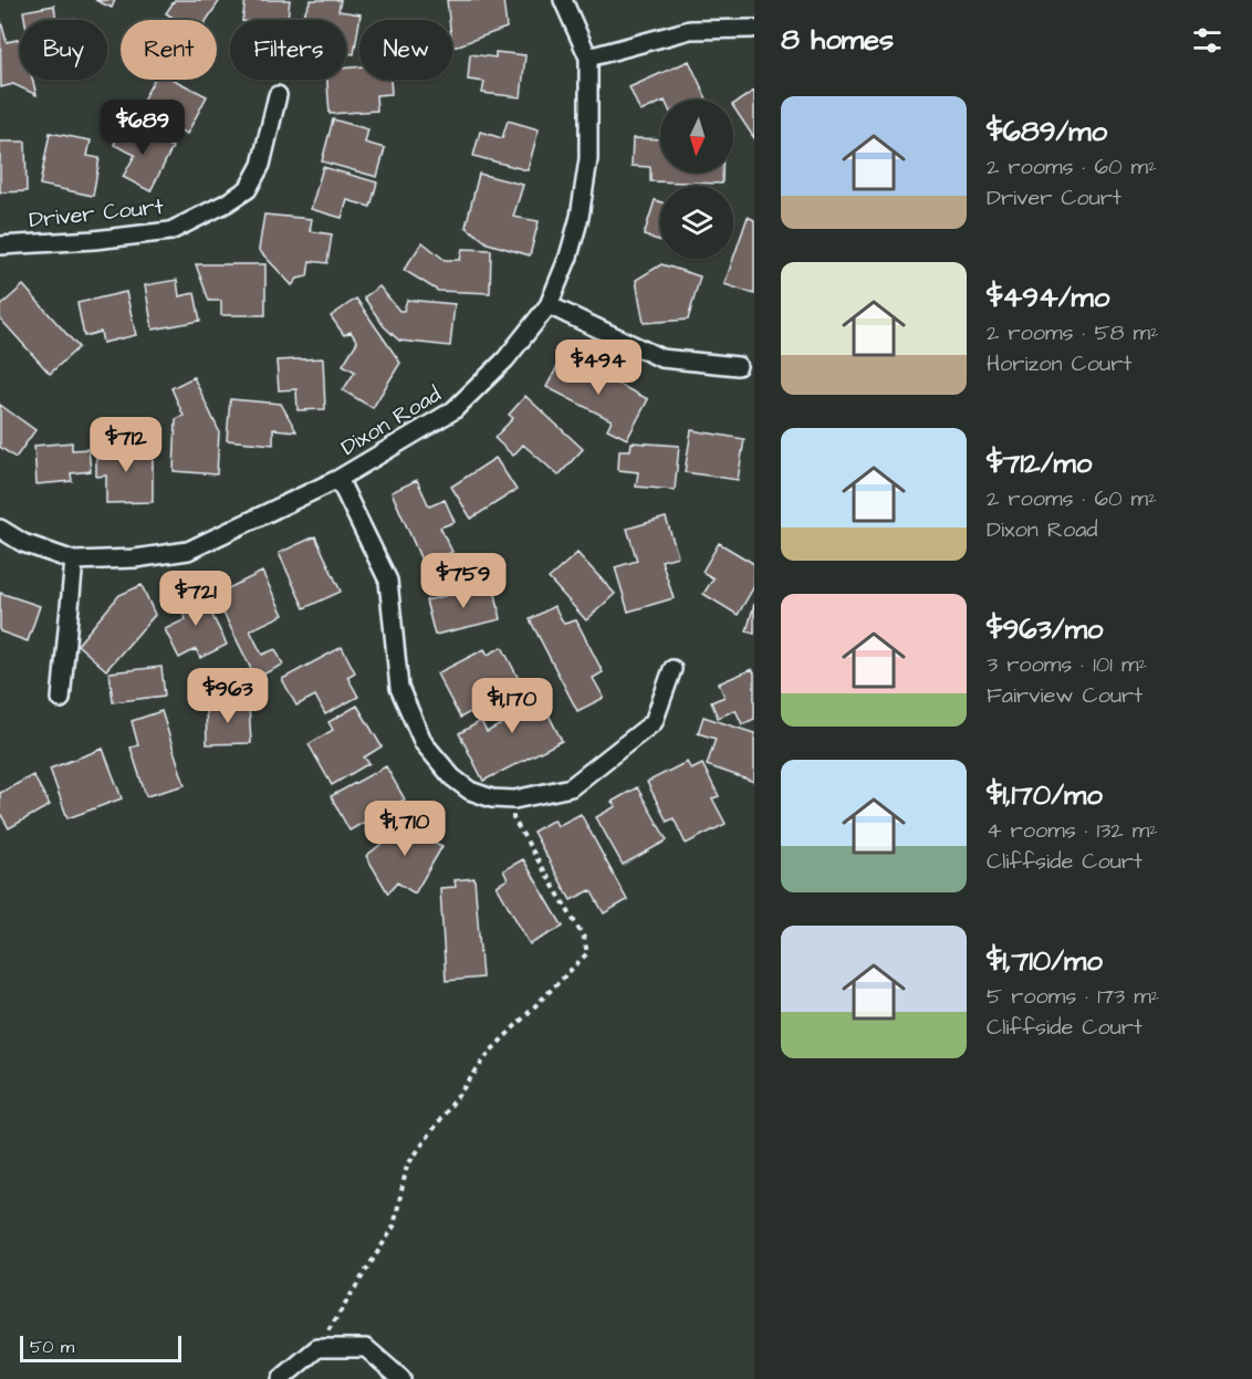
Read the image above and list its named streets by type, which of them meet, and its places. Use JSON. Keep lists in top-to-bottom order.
{
  "streets": {
    "street": ["Driver Court", "Dixon Road"]
  },
  "scale_bar": "50 m",
  "north": "bottom",
  "page": {
    "heading": "8 homes",
    "chip": [
      "Buy",
      "Rent",
      "Filters",
      "New"
    ],
    "list": [
      {
        "name": "$689/mo",
        "note": "2 rooms · 60 m² · Driver Court"
      },
      {
        "name": "$494/mo",
        "note": "2 rooms · 58 m² · Horizon Court"
      },
      {
        "name": "$712/mo",
        "note": "2 rooms · 60 m² · Dixon Road"
      },
      {
        "name": "$963/mo",
        "note": "3 rooms · 101 m² · Fairview Court"
      },
      {
        "name": "$1,170/mo",
        "note": "4 rooms · 132 m² · Cliffside Court"
      },
      {
        "name": "$1,710/mo",
        "note": "5 rooms · 173 m² · Cliffside Court"
      }
    ],
    "price": [
      "$689",
      "$494",
      "$712",
      "$759",
      "$721",
      "$963",
      "$1,170",
      "$1,710"
    ],
    "scale": "50 m"
  }
}
